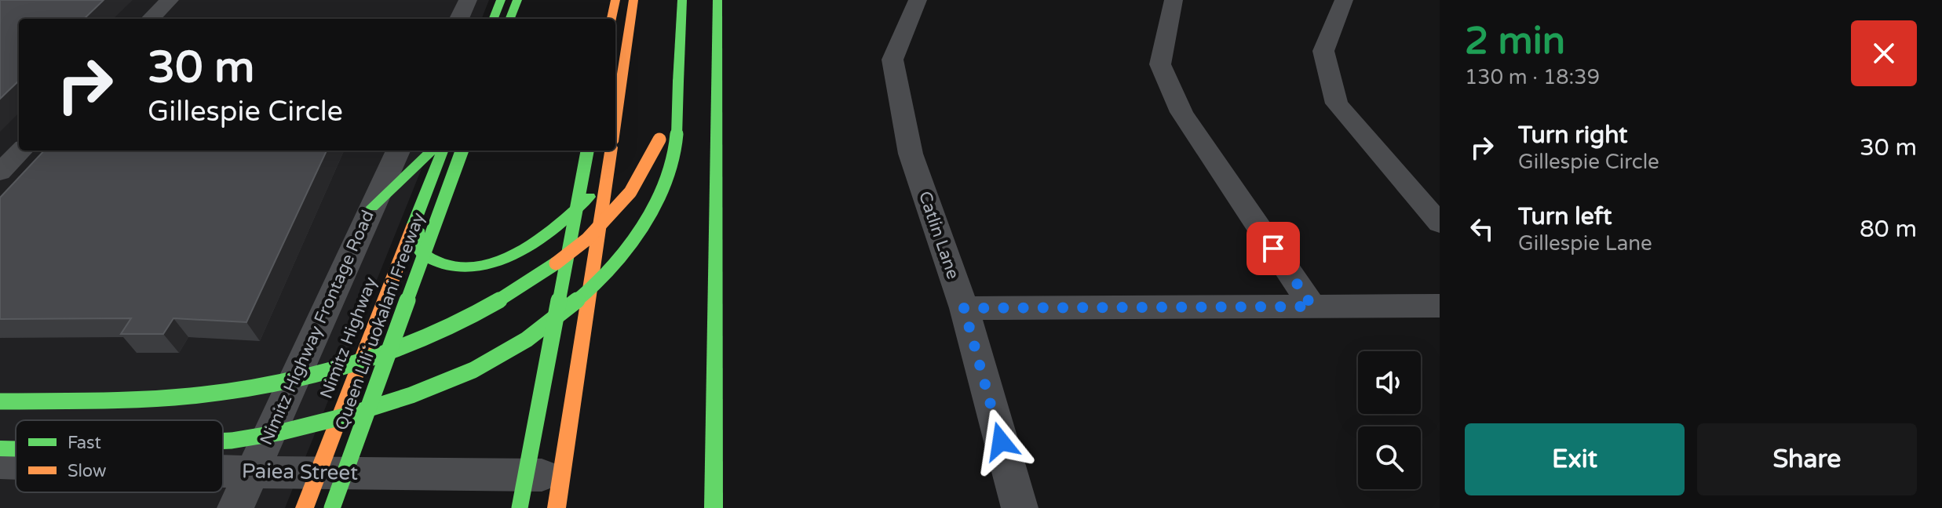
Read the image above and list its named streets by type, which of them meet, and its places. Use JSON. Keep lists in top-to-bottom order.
{
  "streets": {
    "main road": ["Queen Liliʻuokalani Freeway", "Nimitz Highway"],
    "street": ["Catlin Lane", "Nimitz Highway Frontage Road", "Paiea Street"]
  },
  "crossings": [
    ["Nimitz Highway Frontage Road", "Paiea Street"],
    ["Nimitz Highway", "Paiea Street"]
  ],
  "legend": ["Fast", "Slow"],
  "page": {
    "heading": ["2 min", "130 m · 18:39"],
    "turn": ["30 m", "Gillespie Circle"],
    "list": [
      {
        "name": "Turn right",
        "note": "Gillespie Circle",
        "value": "30 m"
      },
      {
        "name": "Turn left",
        "note": "Gillespie Lane",
        "value": "80 m"
      }
    ],
    "buttons": ["Exit", "Share"]
  }
}
